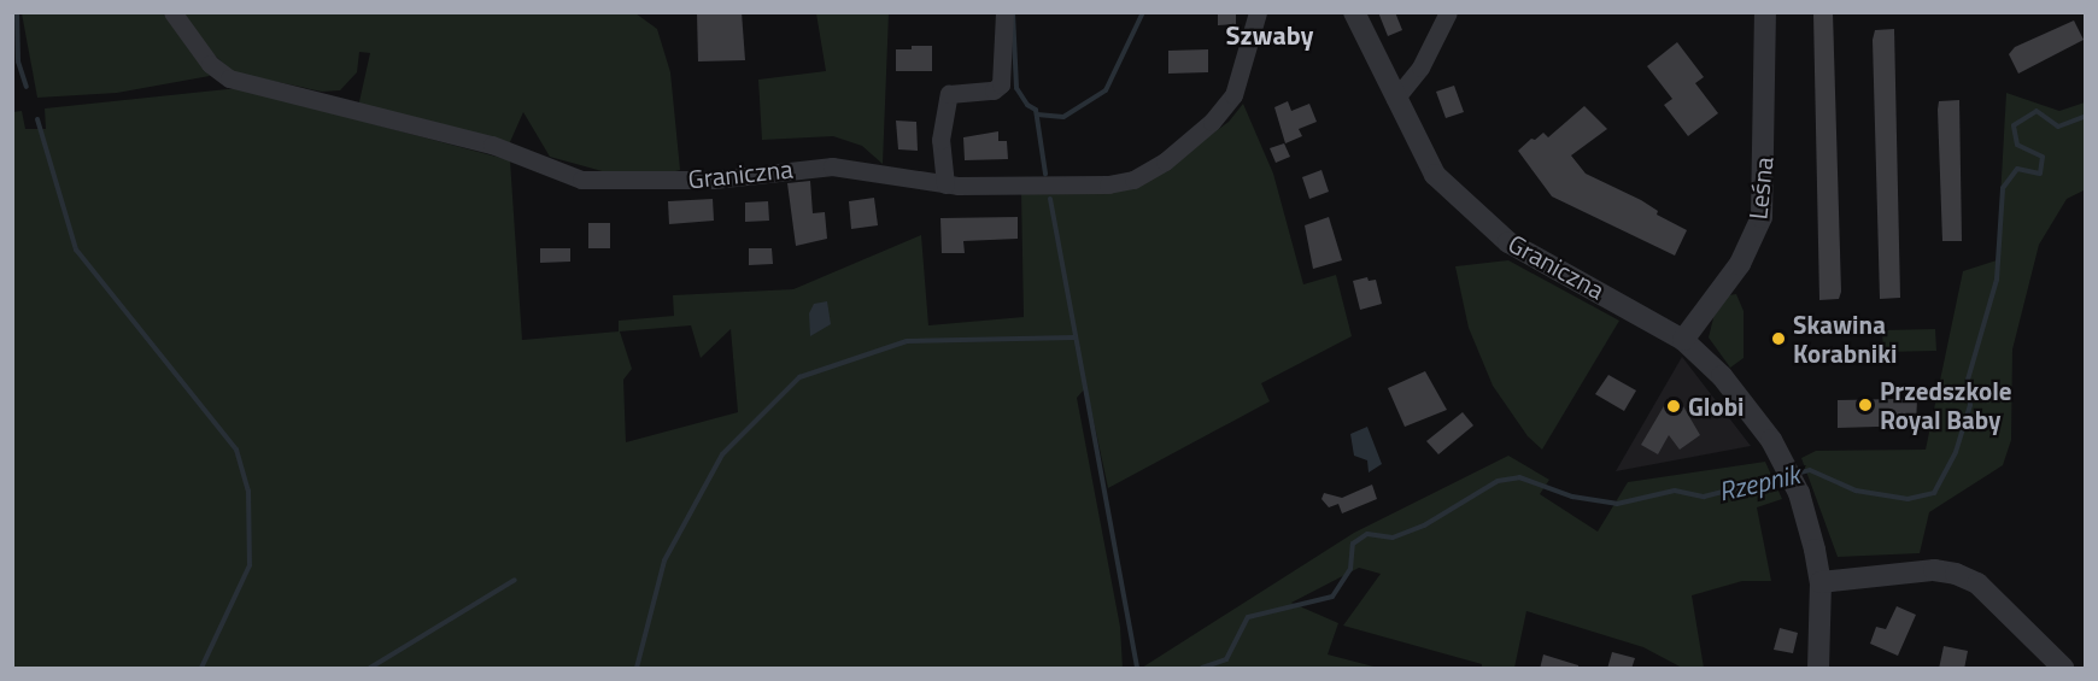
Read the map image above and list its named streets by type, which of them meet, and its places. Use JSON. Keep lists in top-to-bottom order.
{
  "streets": {
    "street": ["Graniczna", "Leśna"]
  },
  "crossings": [
    ["Graniczna", "Leśna"]
  ],
  "districts": ["Szwaby"],
  "water": ["Rzepnik"],
  "places": ["Skawina Korabniki", "Przedszkole Royal Baby", "Globi"]
}
